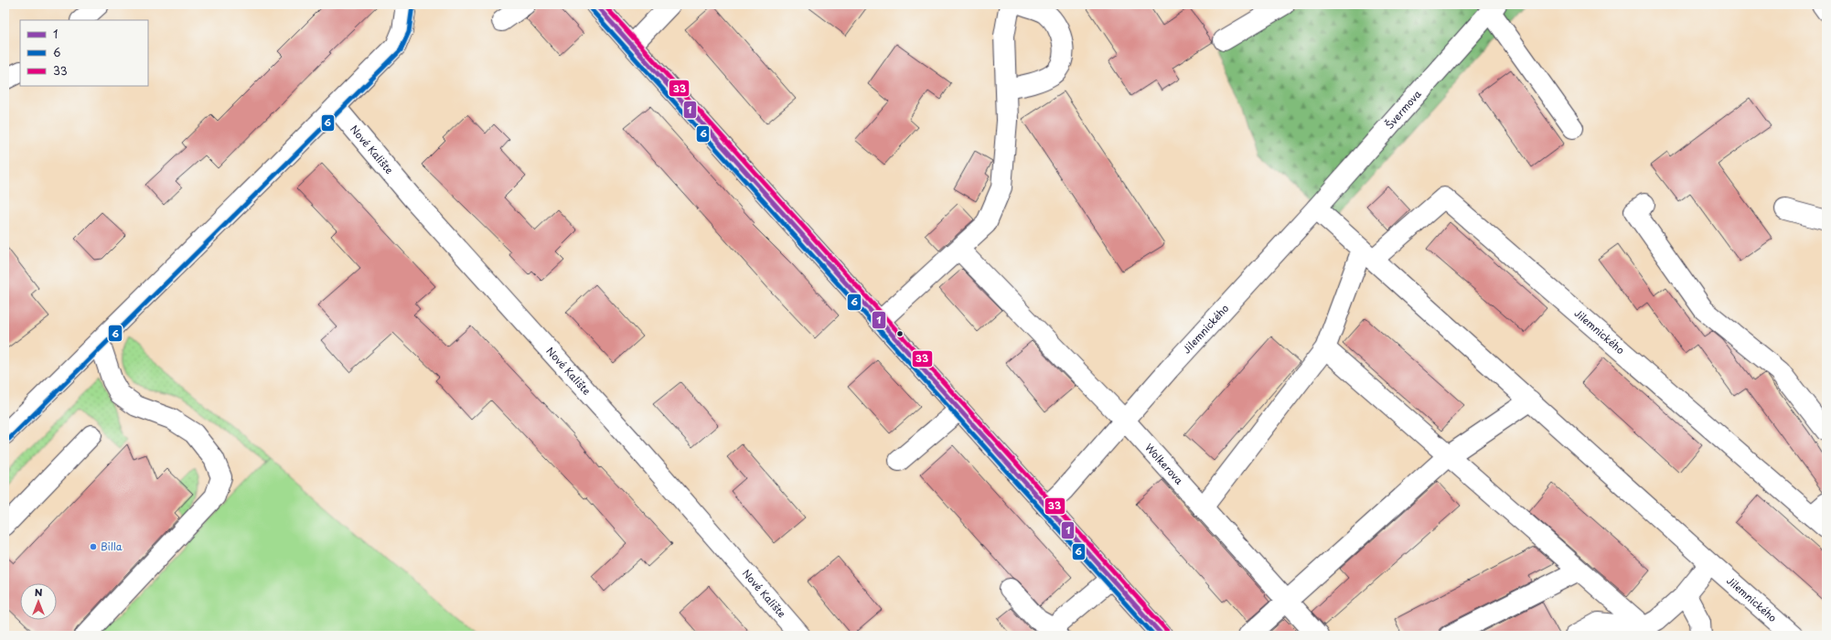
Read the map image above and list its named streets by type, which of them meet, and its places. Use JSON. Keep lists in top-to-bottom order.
{
  "streets": {
    "street": [
      "Švermova",
      "Nové Kalište",
      "Jilemnického",
      "Wolkerova"
    ]
  },
  "crossings": [
    ["Švermova", "Jilemnického"],
    ["Jilemnického", "Wolkerova"]
  ],
  "places": ["Billa"],
  "lines": ["transit line 1", "transit line 33", "transit line 6"],
  "legend": ["1", "6", "33"],
  "north": "top"
}
